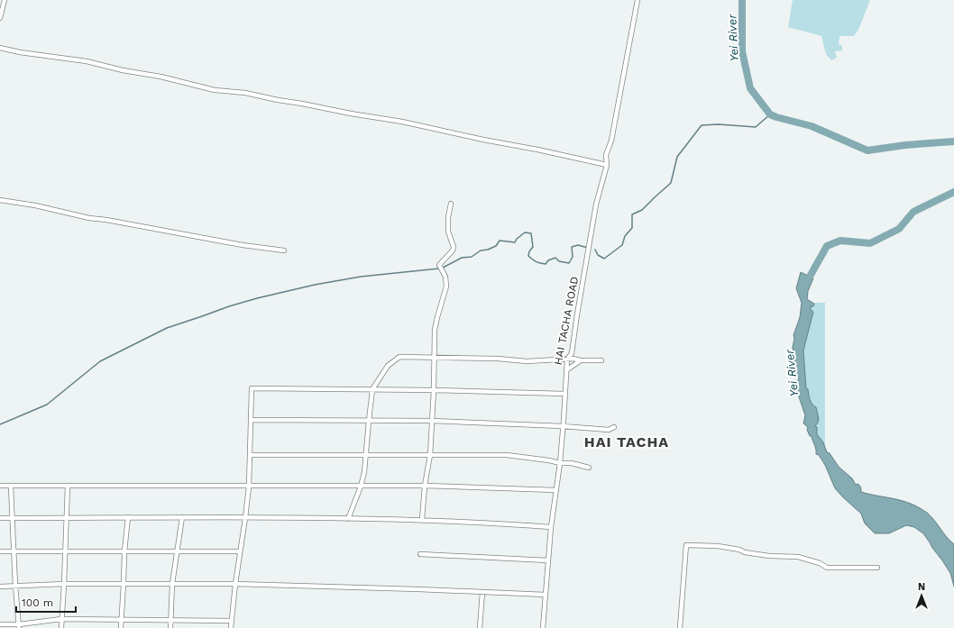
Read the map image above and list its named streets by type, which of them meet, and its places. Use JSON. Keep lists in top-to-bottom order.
{
  "streets": {
    "street": ["HAI TACHA ROAD"]
  },
  "districts": ["HAI TACHA"],
  "water": ["Yei River"],
  "scale_bar": "100 m",
  "north": "top"
}
